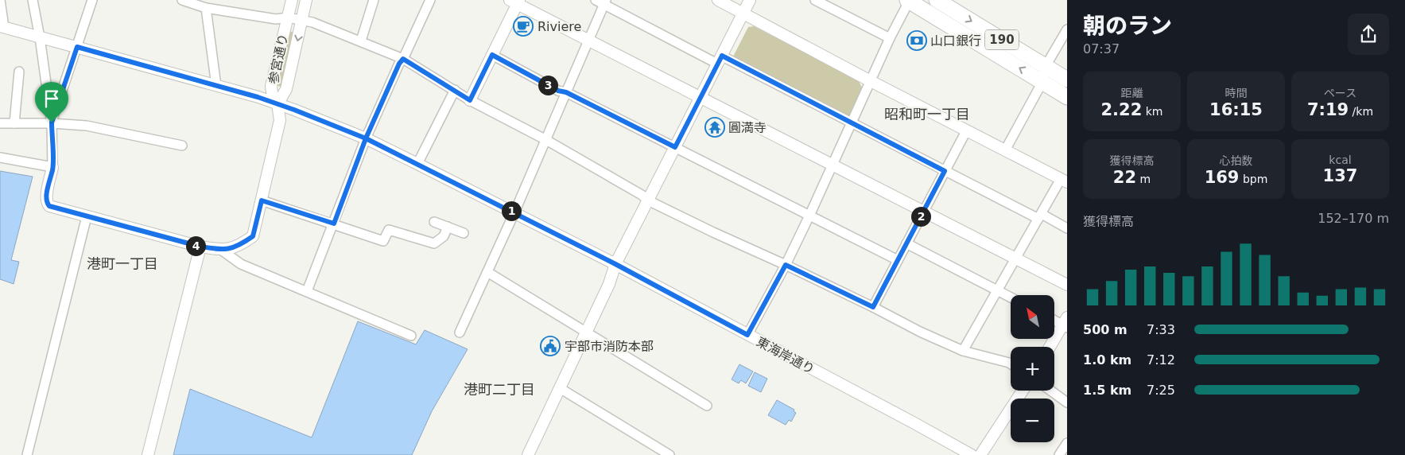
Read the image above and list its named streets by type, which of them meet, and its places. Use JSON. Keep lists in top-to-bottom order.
{
  "streets": {
    "highway": ["190"],
    "street": ["参宮通り", "東海岸通り"]
  },
  "crossings": [
    ["参宮通り", "東海岸通り"]
  ],
  "districts": ["昭和町一丁目", "港町一丁目", "港町二丁目"],
  "places": {
    "cafe": ["Riviere"],
    "bank": ["山口銀行"],
    "temple": ["圓満寺"],
    "public building": ["宇部市消防本部"]
  },
  "north": "top left",
  "page": {
    "heading": ["朝のラン", "07:37"],
    "stats": [
      ["距離", "2.22 km"],
      ["時間", "16:15"],
      ["ペース", "7:19 /km"],
      ["獲得標高", "22 m"],
      ["心拍数", "169 bpm"],
      ["kcal", "137"]
    ],
    "pins": [
      "3",
      "1",
      "2",
      "4"
    ],
    "chart": ["獲得標高", "152–170 m"],
    "map_buttons": ["+", "−"],
    "list": [
      {
        "name": "500 m",
        "note": "7:33"
      },
      {
        "name": "1.0 km",
        "note": "7:12"
      },
      {
        "name": "1.5 km",
        "note": "7:25"
      }
    ]
  }
}
